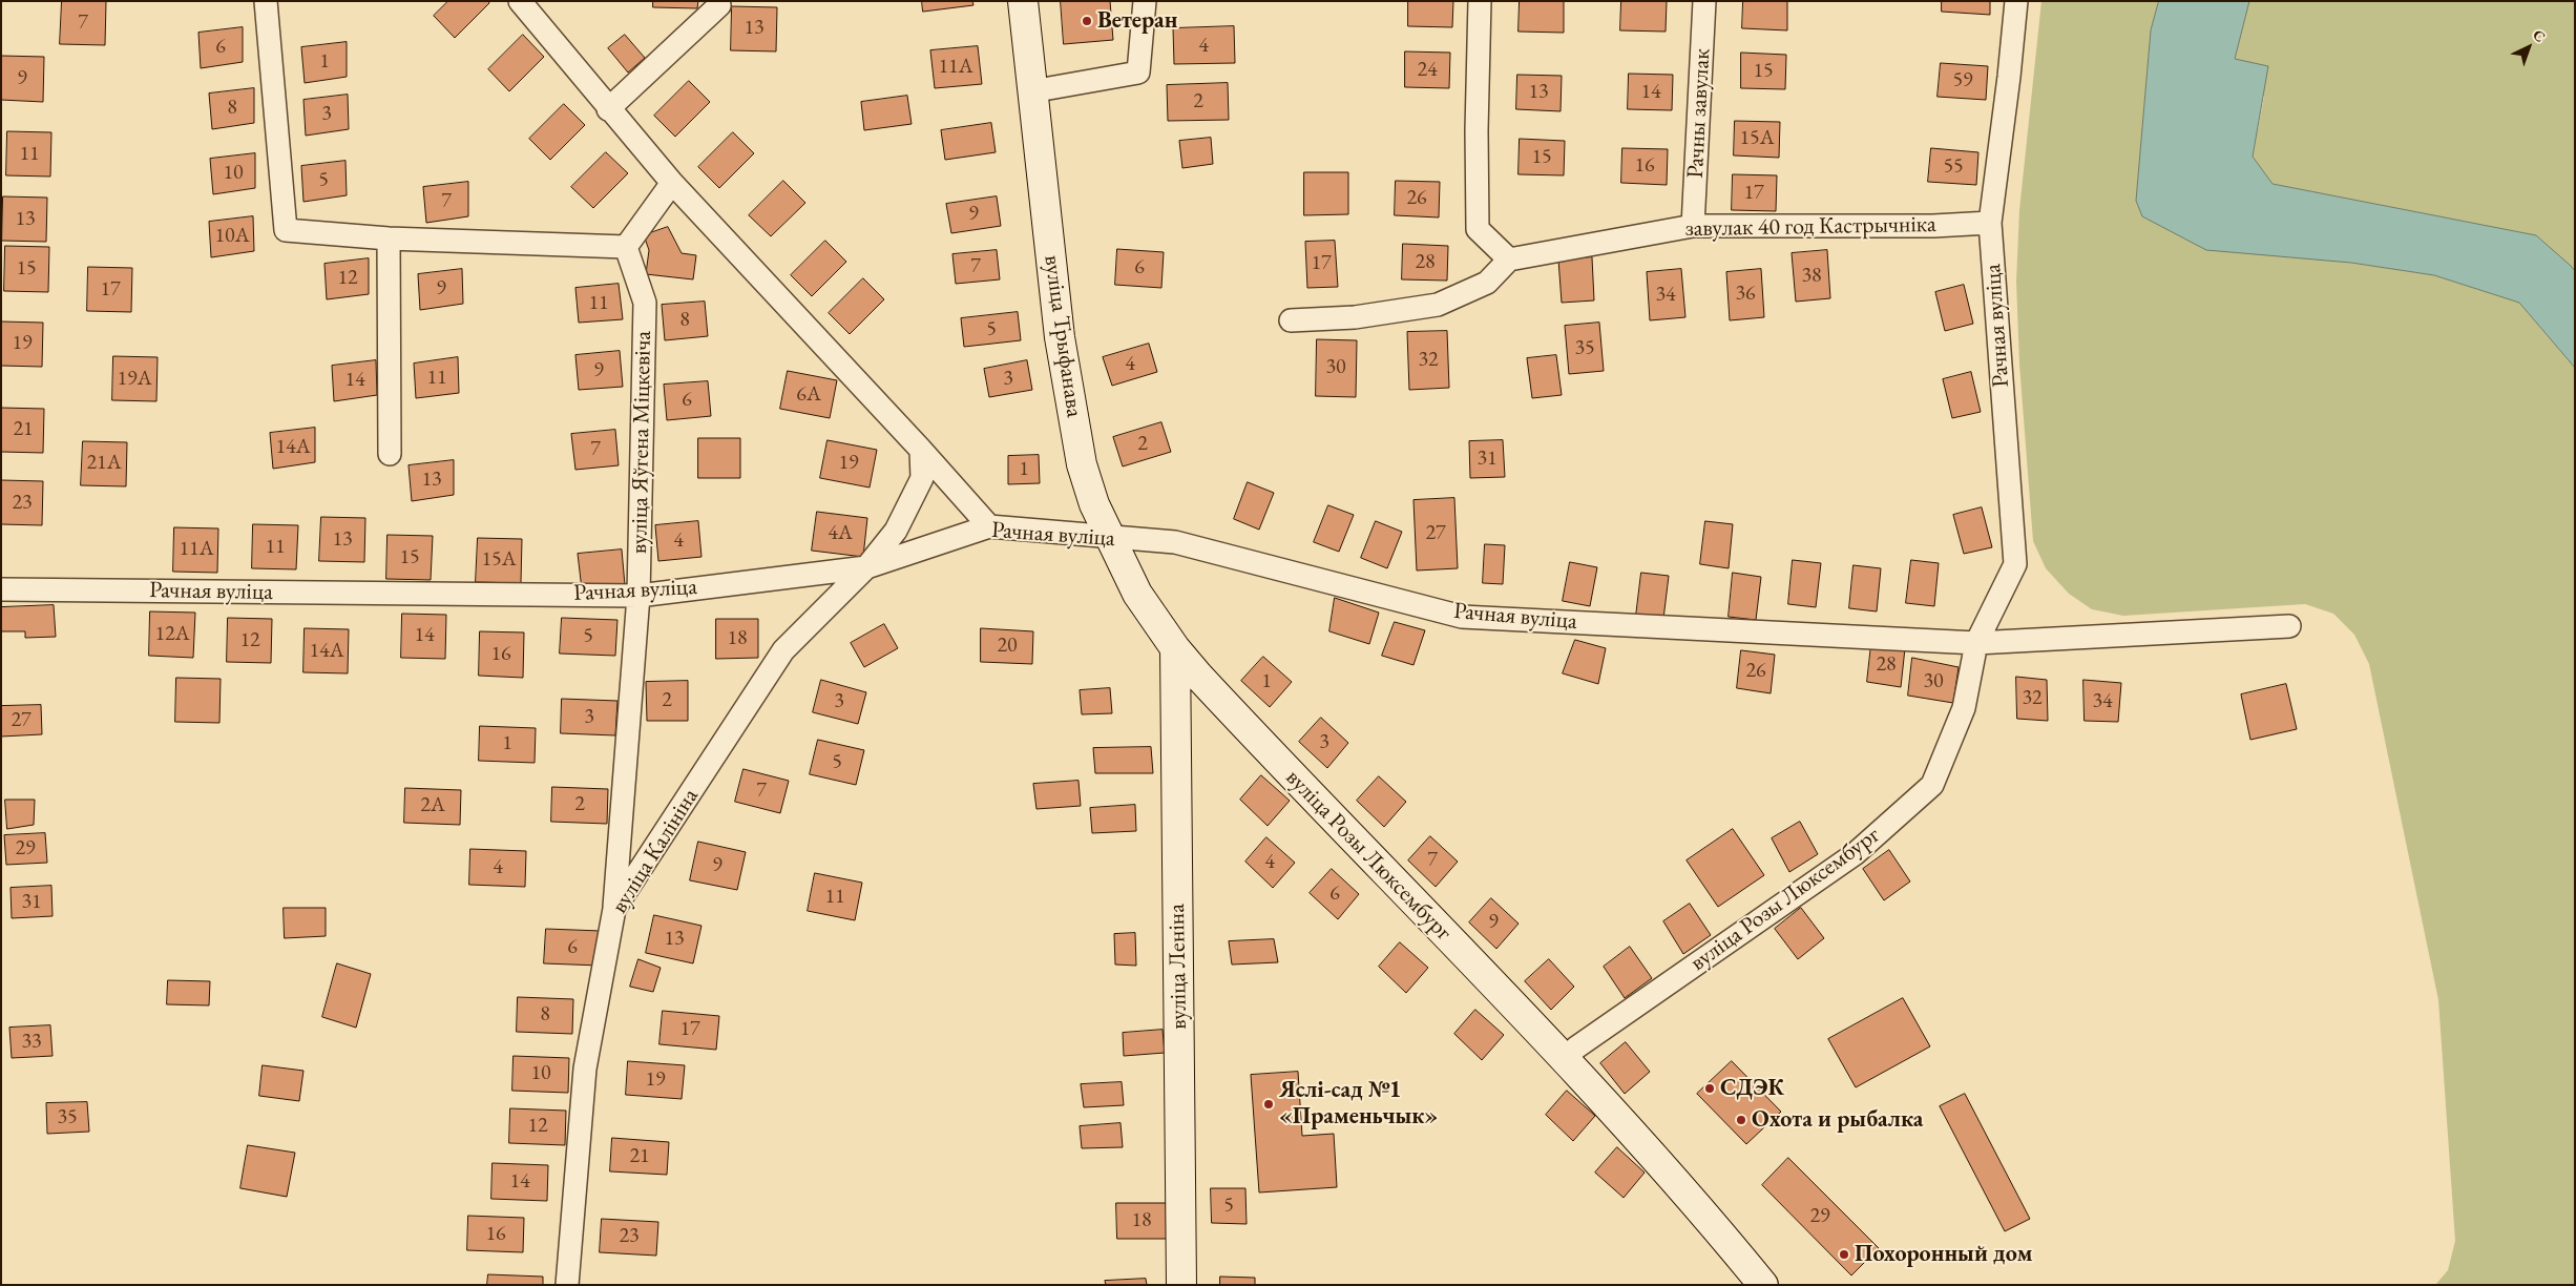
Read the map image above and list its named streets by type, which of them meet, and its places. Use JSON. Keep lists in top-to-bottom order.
{
  "streets": {
    "street": [
      "Рачны завулак",
      "завулак 40 год Кастрычніка",
      "Рачная вуліца",
      "вуліца Трыфанава",
      "вуліца Яўгена Міцкевіча",
      "вуліца Калініна",
      "вуліца Розы Люксембург",
      "вуліца Леніна"
    ]
  },
  "crossings": [
    ["Рачны завулак", "завулак 40 год Кастрычніка"],
    ["завулак 40 год Кастрычніка", "Рачная вуліца"],
    ["Рачная вуліца", "вуліца Трыфанава"],
    ["Рачная вуліца", "вуліца Яўгена Міцкевіча"],
    ["Рачная вуліца", "вуліца Калініна"],
    ["Рачная вуліца", "вуліца Розы Люксембург"],
    ["вуліца Трыфанава", "вуліца Розы Люксембург"],
    ["вуліца Трыфанава", "вуліца Леніна"],
    ["вуліца Яўгена Міцкевіча", "вуліца Калініна"],
    ["вуліца Розы Люксембург", "вуліца Леніна"]
  ],
  "places": [
    "Ветеран",
    "СДЭК",
    "Яслі-сад №1 «Праменьчык»",
    "Охота и рыбалка",
    "Похоронный дом"
  ],
  "house_numbers": [
    "7",
    "13",
    "4",
    "6",
    "1",
    "11А",
    "24",
    "15",
    "9",
    "59",
    "13",
    "14",
    "2",
    "8",
    "3",
    "15А",
    "11",
    "15",
    "16",
    "55",
    "10",
    "5",
    "17",
    "26",
    "7",
    "9",
    "13",
    "10А",
    "28",
    "17",
    "7",
    "6",
    "15",
    "38",
    "12",
    "9",
    "17",
    "36",
    "34",
    "11",
    "8",
    "5",
    "19",
    "35",
    "32",
    "4",
    "30",
    "9",
    "11",
    "19А",
    "3",
    "14",
    "6А",
    "6",
    "21",
    "2",
    "14А",
    "7",
    "31",
    "21А",
    "19",
    "1",
    "13",
    "23",
    "4А",
    "27",
    "13",
    "4",
    "11",
    "11А",
    "15",
    "15А",
    "12А",
    "14",
    "5",
    "18",
    "12",
    "20",
    "14А",
    "16",
    "28",
    "26",
    "1",
    "30",
    "32",
    "2",
    "3",
    "34",
    "3",
    "27",
    "3",
    "1",
    "5",
    "7",
    "2",
    "2А",
    "29",
    "7",
    "4",
    "9",
    "4",
    "6",
    "11",
    "31",
    "9",
    "13",
    "6",
    "8",
    "17",
    "33",
    "10",
    "19",
    "35",
    "12",
    "21",
    "14",
    "5",
    "29",
    "18",
    "16",
    "23"
  ],
  "north": "top right"
}
